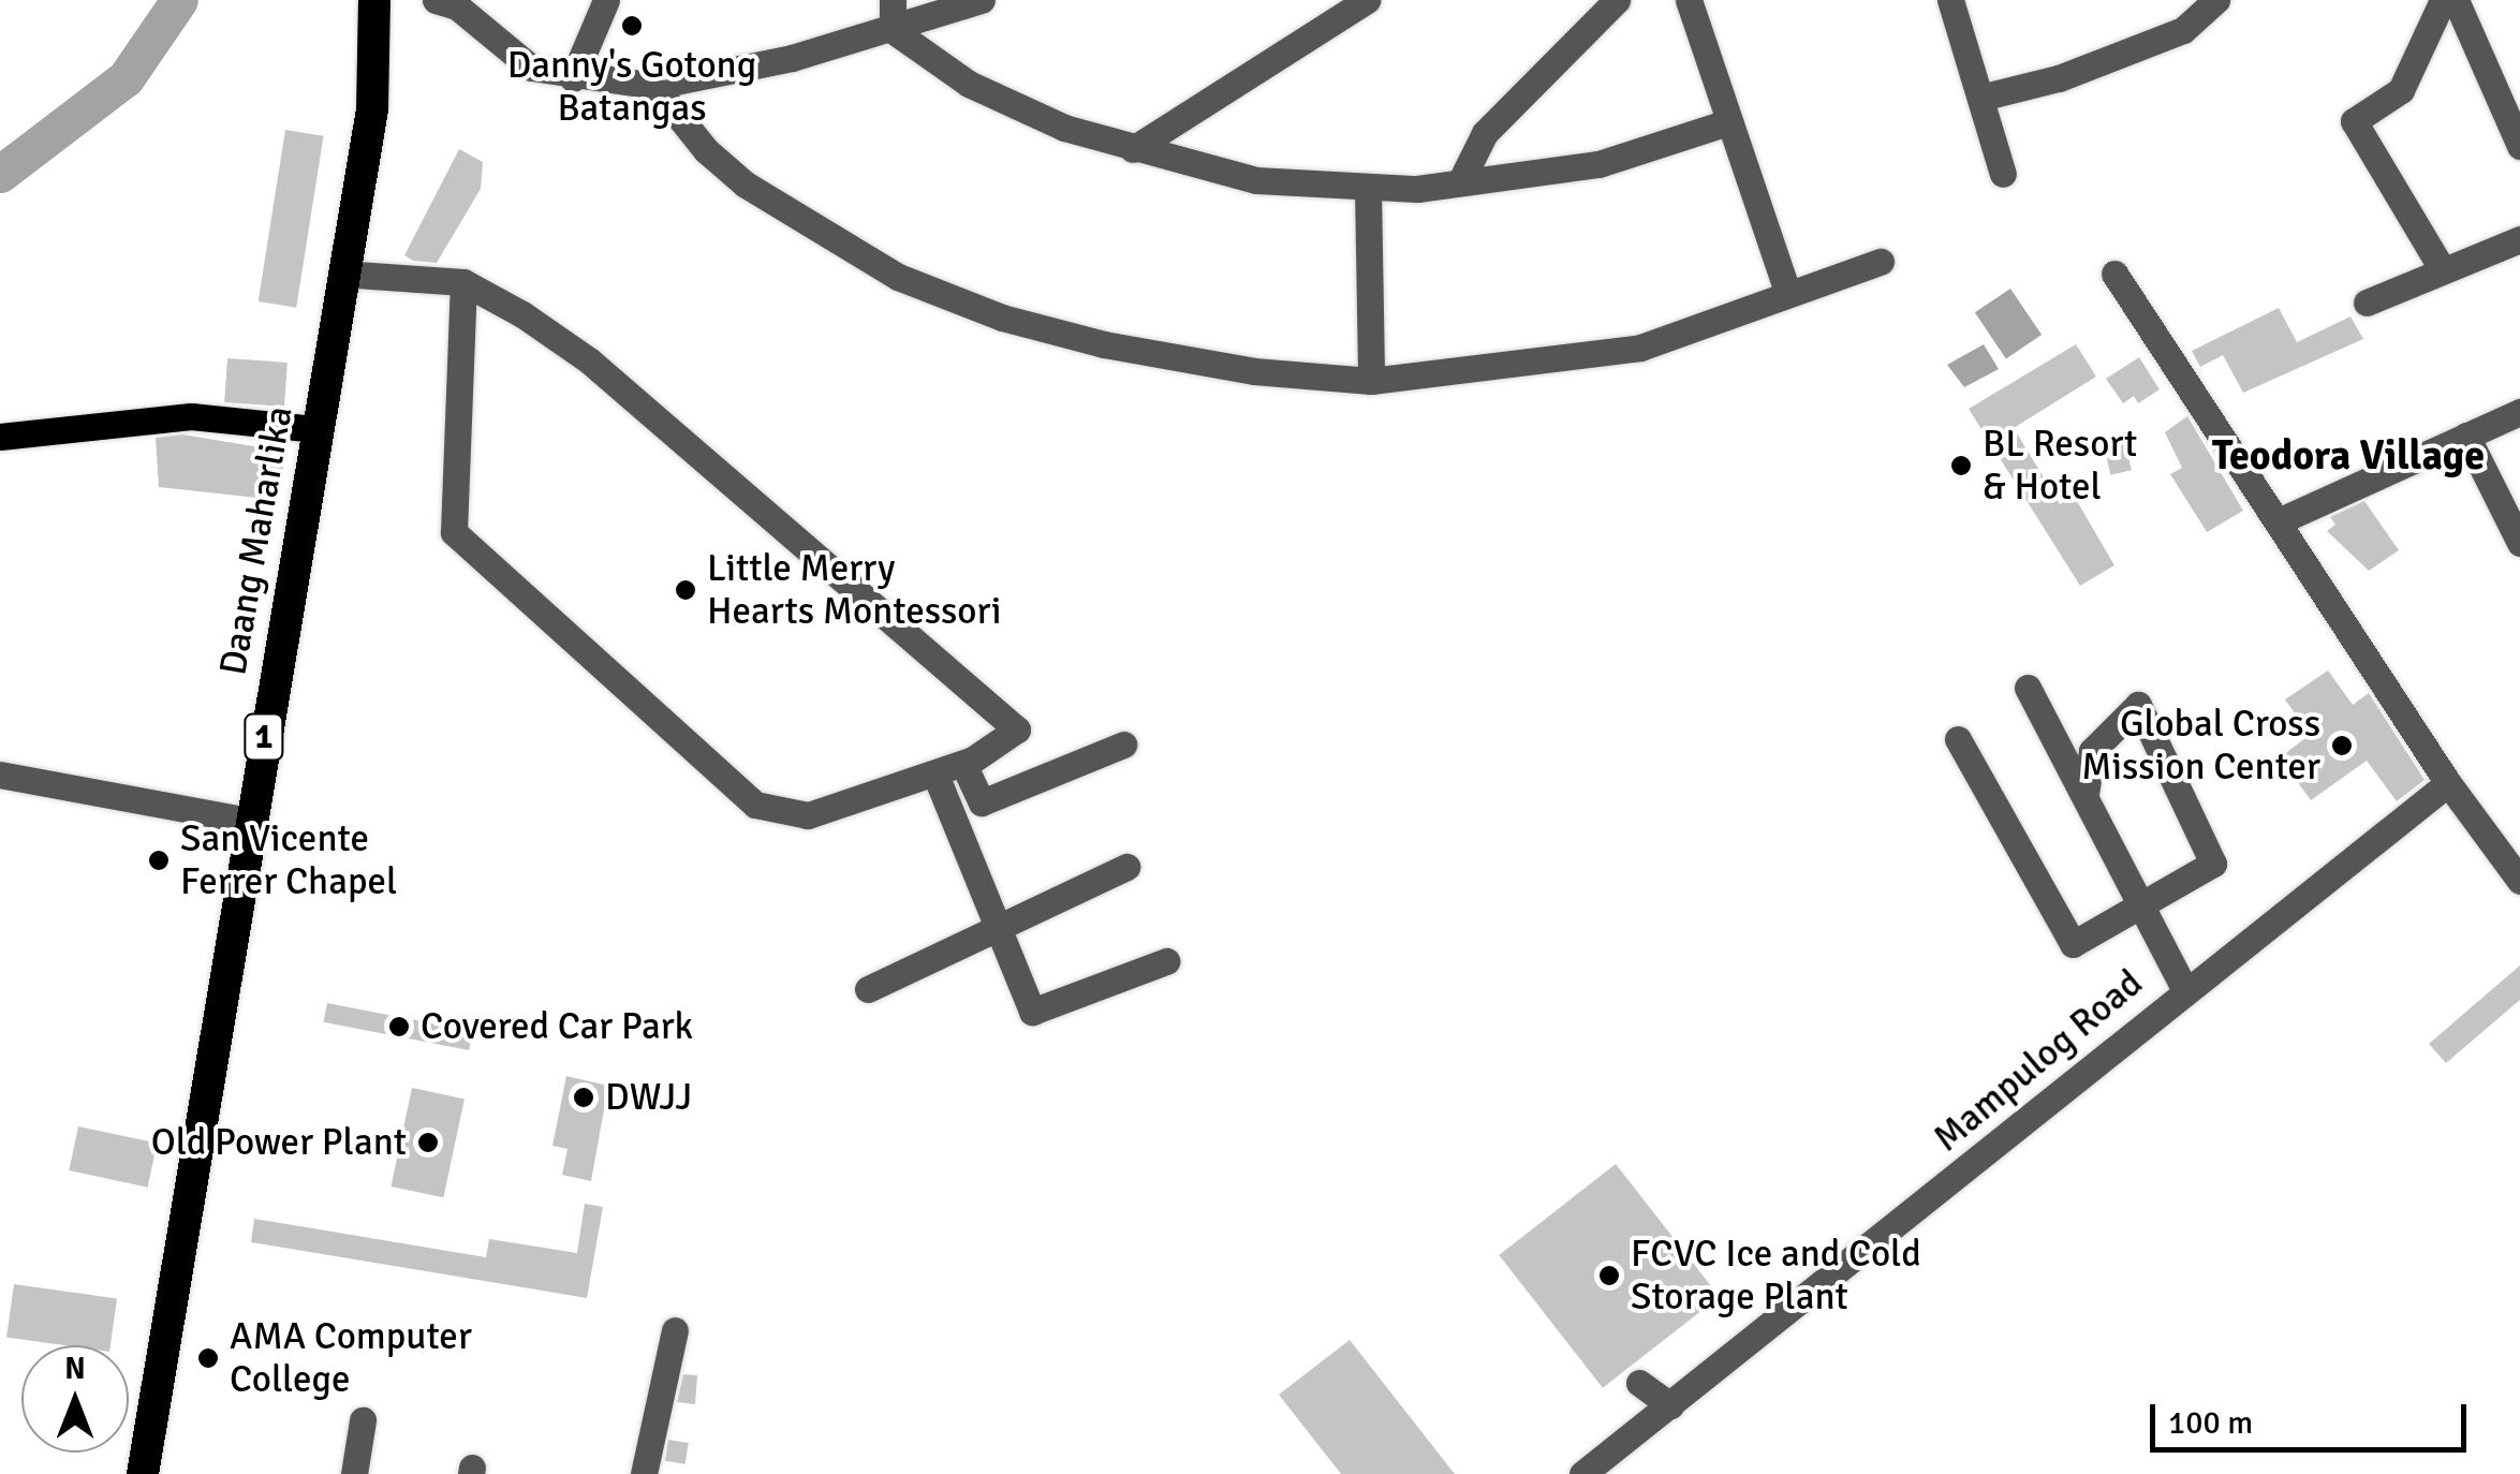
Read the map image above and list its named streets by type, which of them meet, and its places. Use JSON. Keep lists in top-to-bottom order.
{
  "streets": {
    "highway": ["Daang Maharlika", "1"],
    "street": ["Mampulog Road"]
  },
  "districts": ["Teodora Village"],
  "places": [
    "Danny's Gotong Batangas",
    "BL Resort & Hotel",
    "Little Merry Hearts Montessori",
    "Global Cross Mission Center",
    "San Vicente Ferrer Chapel",
    "Covered Car Park",
    "DWJJ",
    "Old Power Plant",
    "FCVC Ice and Cold Storage Plant",
    "AMA Computer College"
  ],
  "scale_bar": "100 m",
  "north": "top"
}
